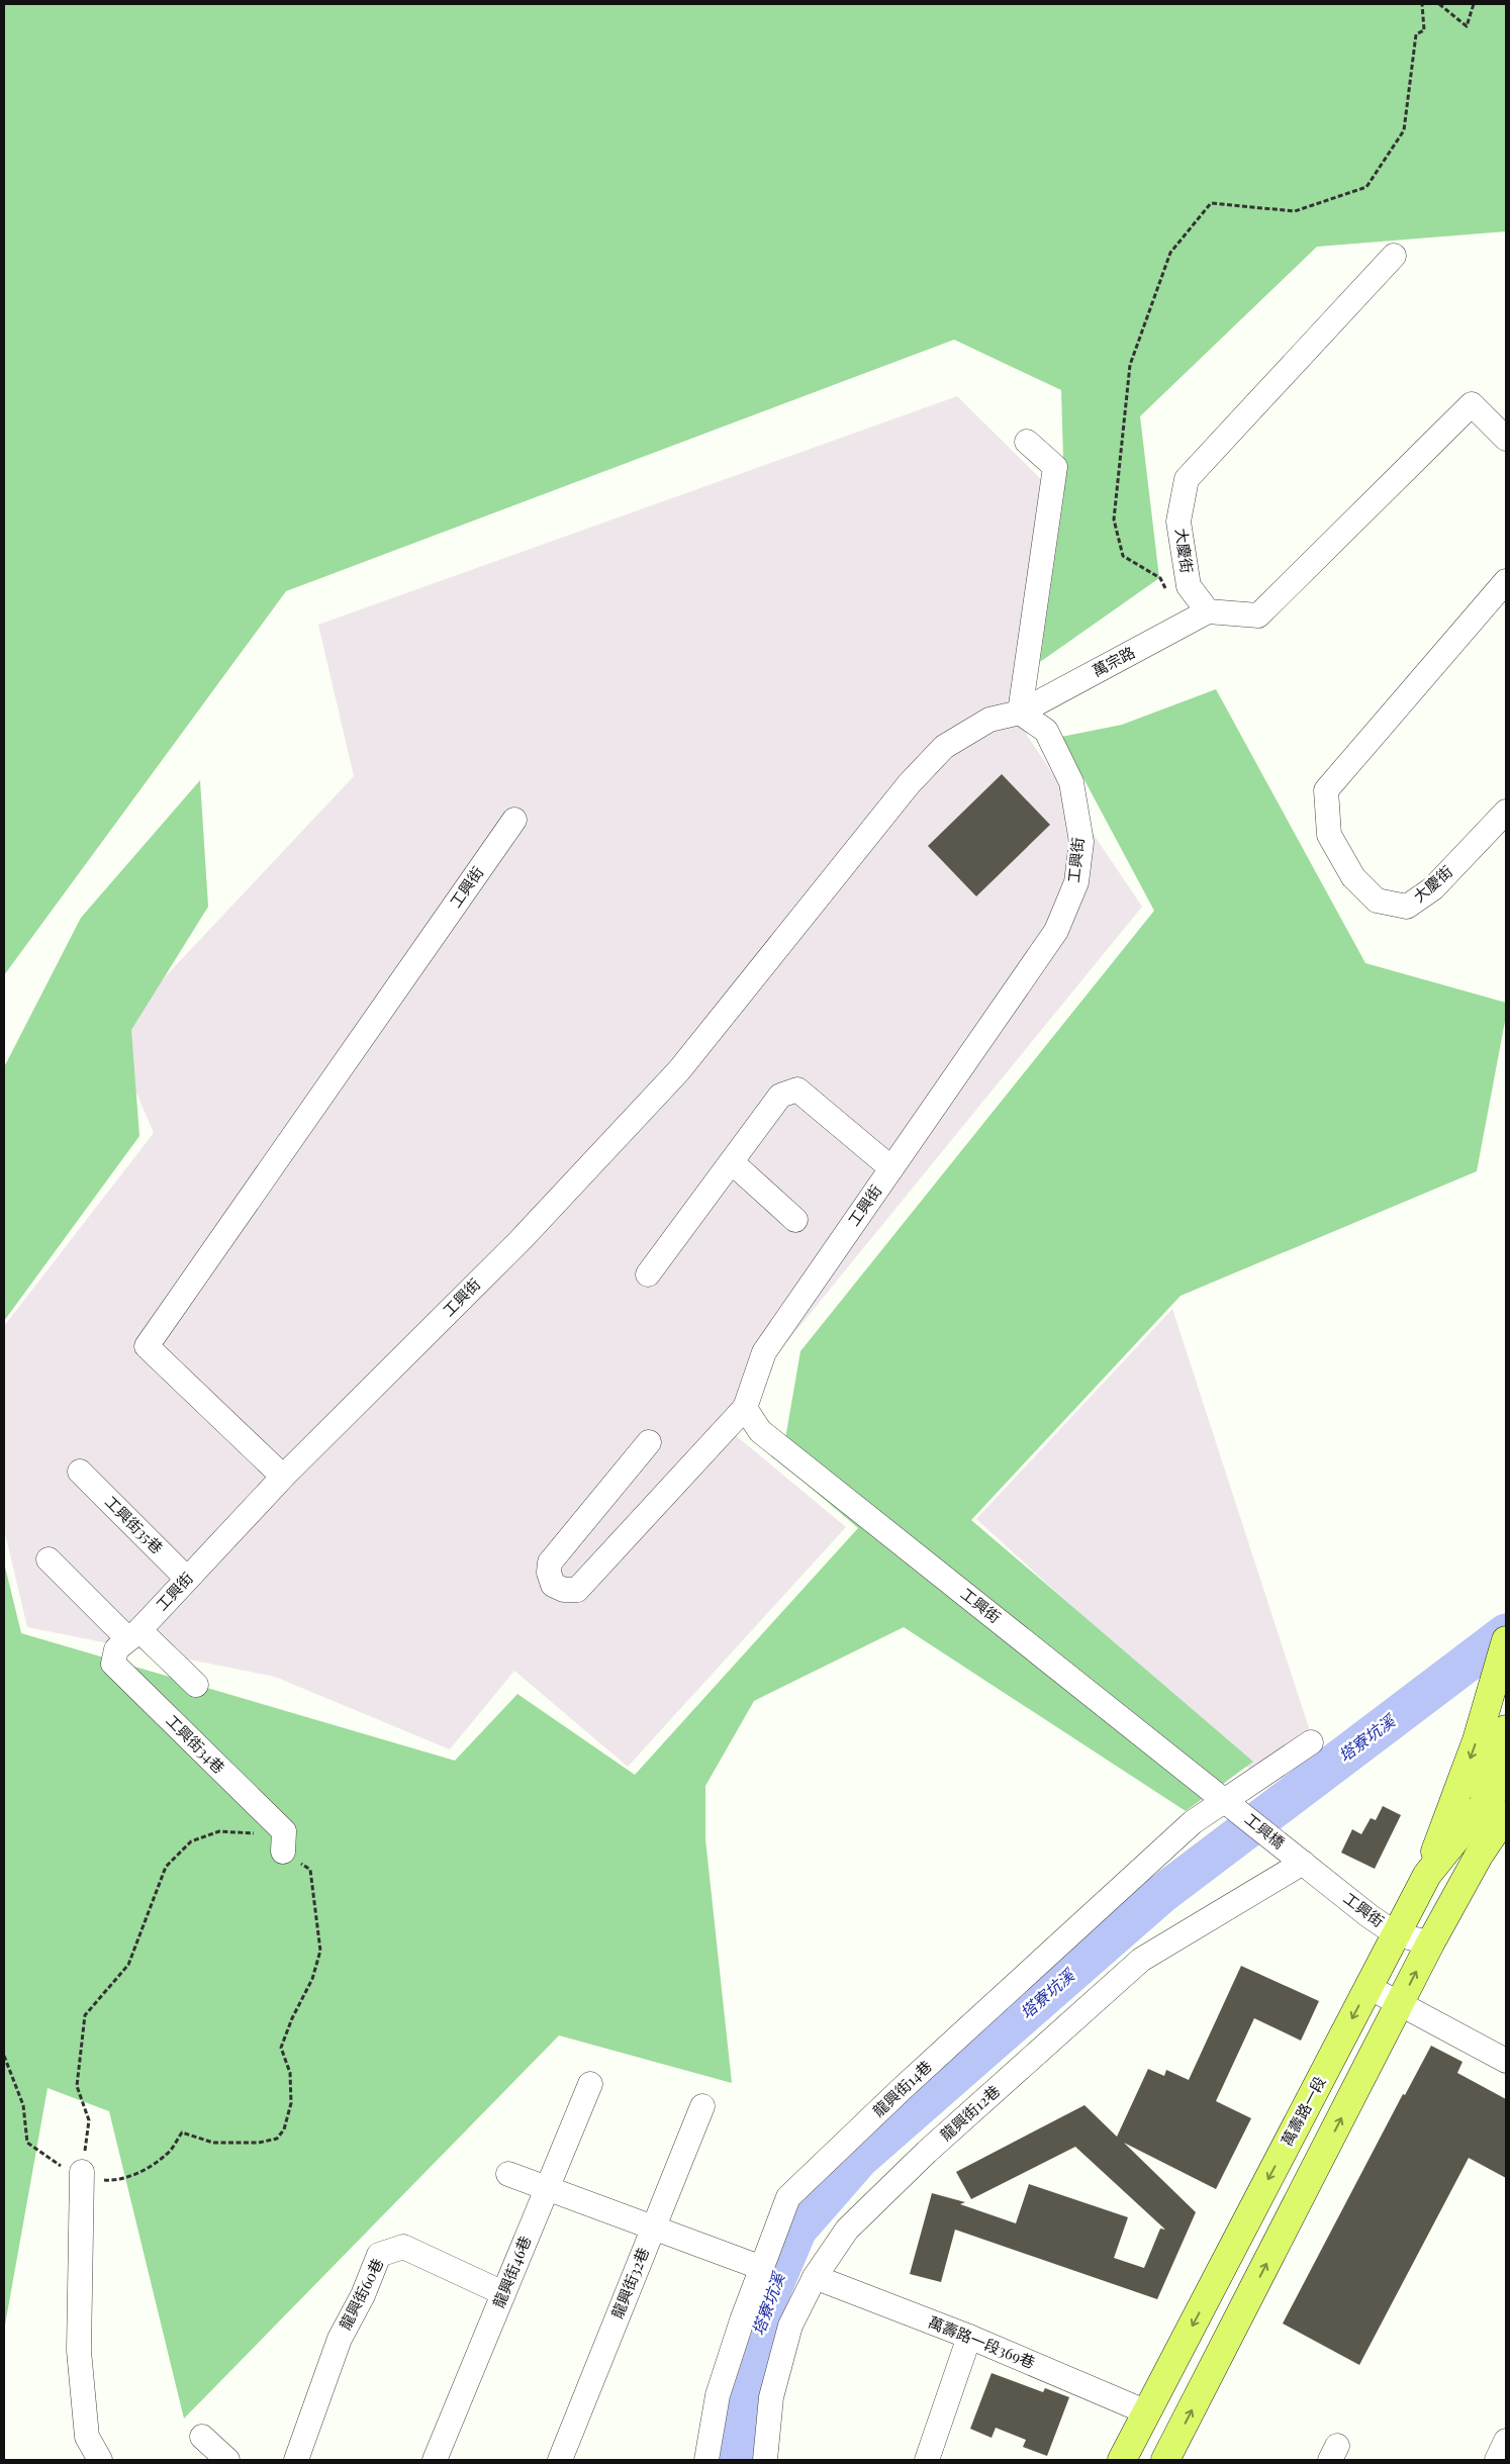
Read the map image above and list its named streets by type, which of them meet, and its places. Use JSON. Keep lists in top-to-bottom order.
{
  "streets": {
    "main road": ["萬壽路一段"],
    "street": [
      "大慶街",
      "萬宗路",
      "工興街",
      "工興街35巷",
      "工興街34巷",
      "工興橋",
      "龍興街14巷",
      "龍興街12巷",
      "龍興街46巷",
      "龍興街32巷",
      "龍興街60巷",
      "萬壽路一段369巷"
    ]
  },
  "crossings": [
    ["大慶街", "萬宗路"],
    ["萬宗路", "工興街"],
    ["工興街", "工興街35巷"],
    ["工興街", "工興街34巷"],
    ["工興街", "工興橋"],
    ["工興街", "龍興街14巷"],
    ["工興街", "萬壽路一段"],
    ["工興街", "龍興街12巷"],
    ["工興橋", "龍興街14巷"],
    ["工興橋", "龍興街12巷"],
    ["萬壽路一段", "萬壽路一段369巷"],
    ["龍興街12巷", "萬壽路一段369巷"],
    ["龍興街46巷", "龍興街60巷"]
  ],
  "water": ["塔寮坑溪"]
}
